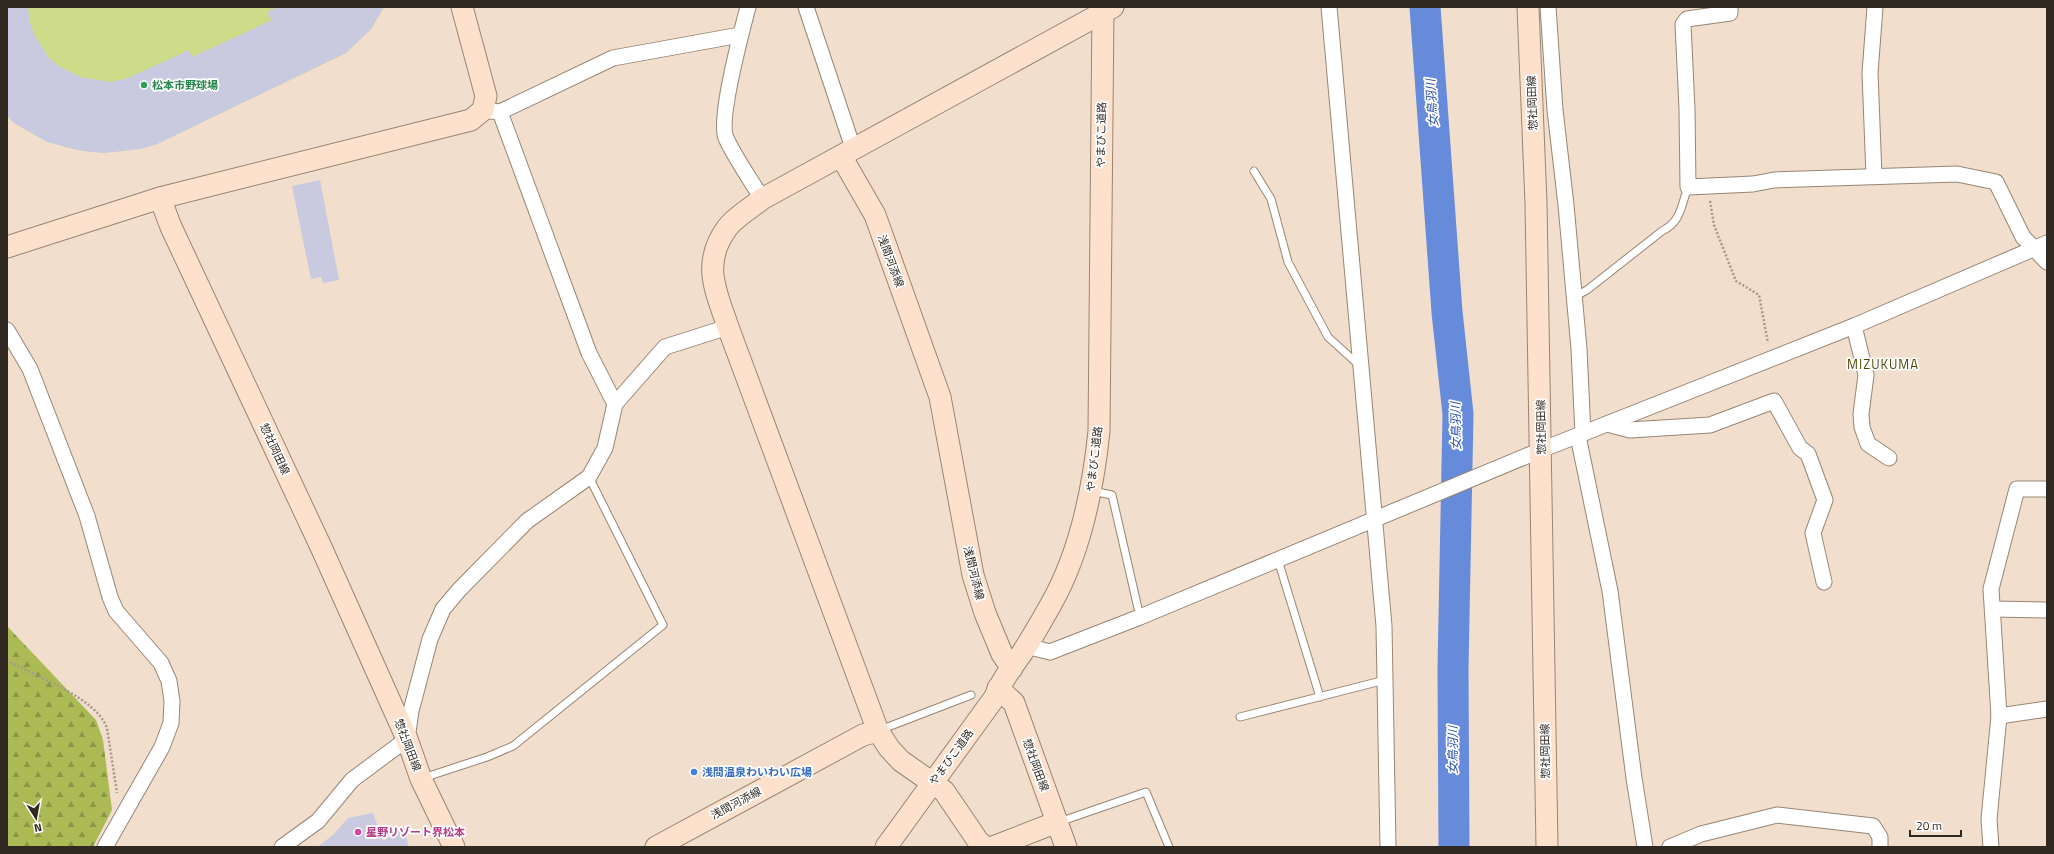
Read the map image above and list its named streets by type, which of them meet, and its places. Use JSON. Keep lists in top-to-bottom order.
{
  "streets": {
    "main road": ["惣社岡田線", "やまびこ道路", "浅間河添線"]
  },
  "crossings": [
    ["惣社岡田線", "やまびこ道路"],
    ["やまびこ道路", "浅間河添線"]
  ],
  "districts": ["MIZUKUMA"],
  "water": ["女鳥羽川"],
  "places": ["松本市野球場", "浅間温泉わいわい広場", "星野リゾート界松本"],
  "scale_bar": "20 m",
  "north": "bottom"
}
